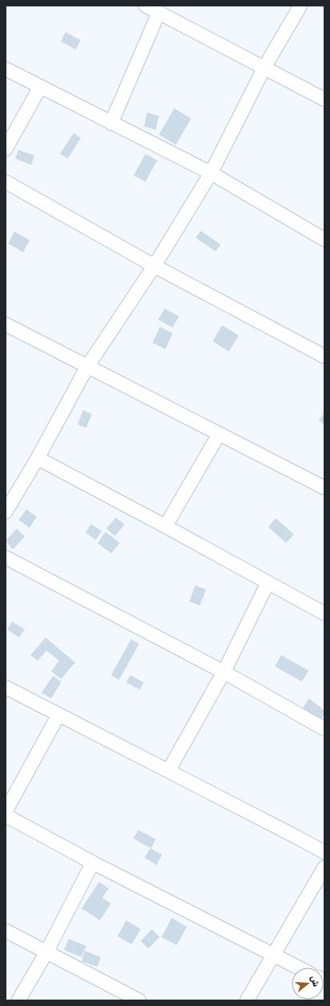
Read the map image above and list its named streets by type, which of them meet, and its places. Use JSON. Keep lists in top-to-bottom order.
{
  "north": "right"
}
